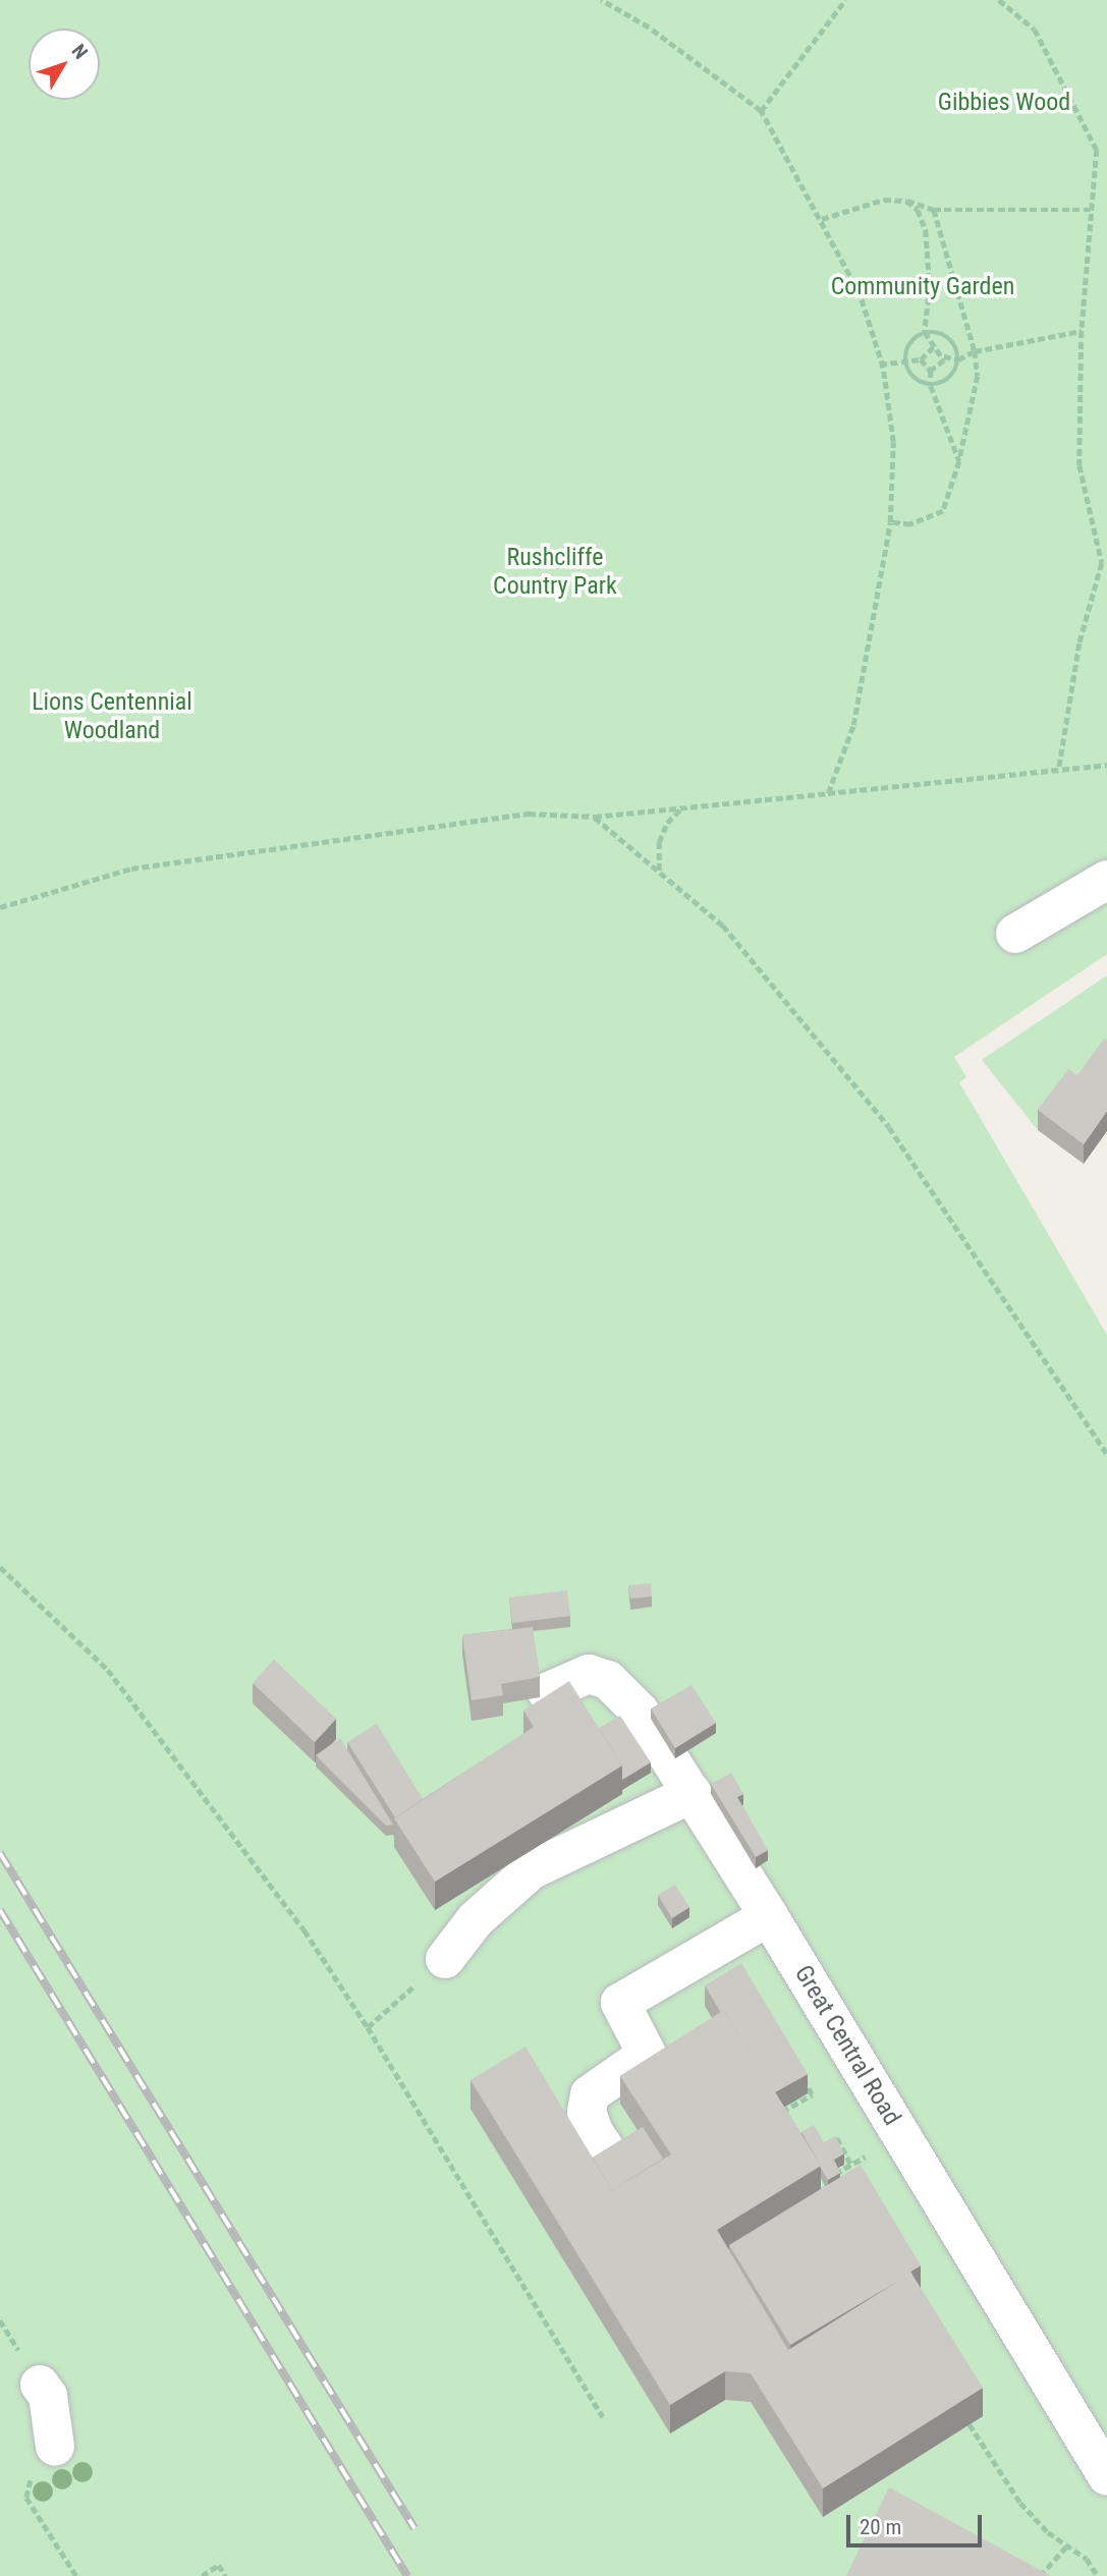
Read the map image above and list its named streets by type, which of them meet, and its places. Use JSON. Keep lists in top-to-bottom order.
{
  "streets": {
    "lane": ["Great Central Road"]
  },
  "parks": [
    "Gibbies Wood",
    "Community Garden",
    "Rushcliffe Country Park",
    "Lions Centennial Woodland"
  ],
  "scale_bar": "20 m",
  "north": "top right"
}
